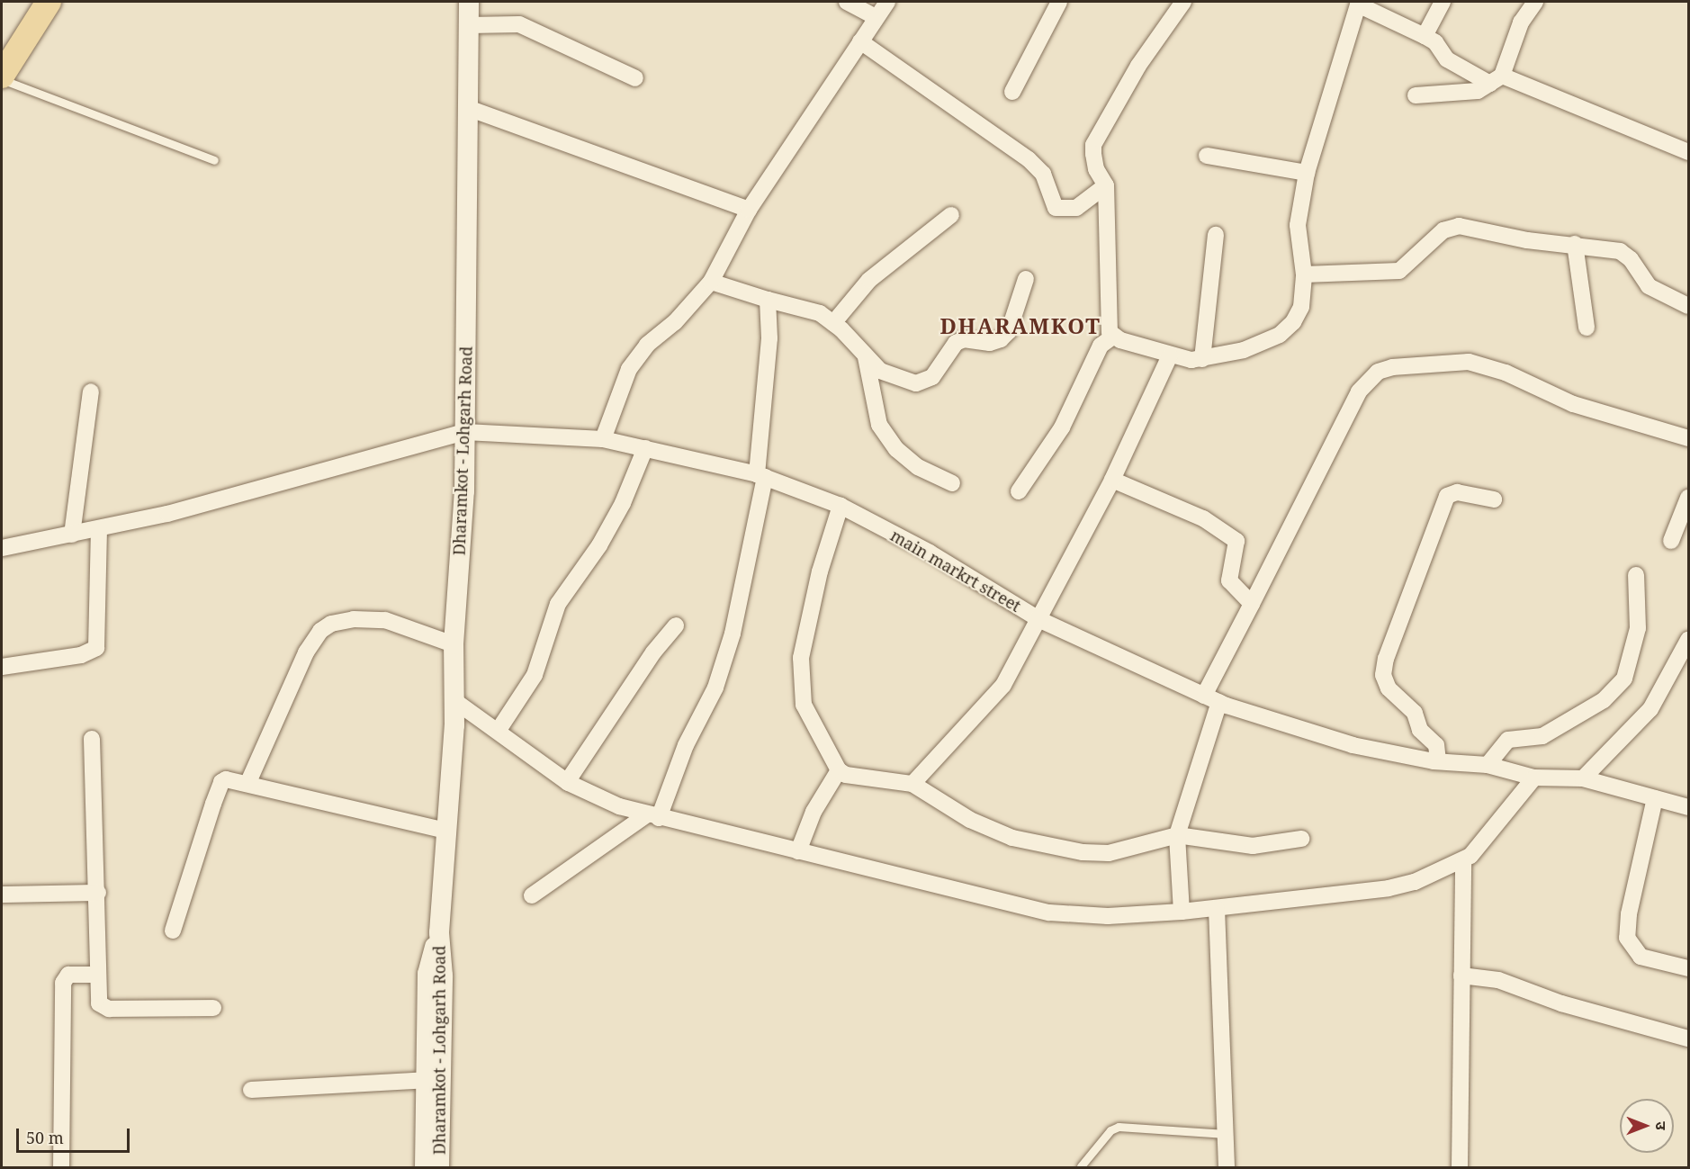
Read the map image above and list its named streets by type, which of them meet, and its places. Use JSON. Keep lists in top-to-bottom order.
{
  "streets": {
    "street": ["Dharamkot - Lohgarh Road", "main markrt street"]
  },
  "crossings": [
    ["Dharamkot - Lohgarh Road", "main markrt street"]
  ],
  "districts": ["DHARAMKOT"],
  "scale_bar": "50 m",
  "north": "right"
}
